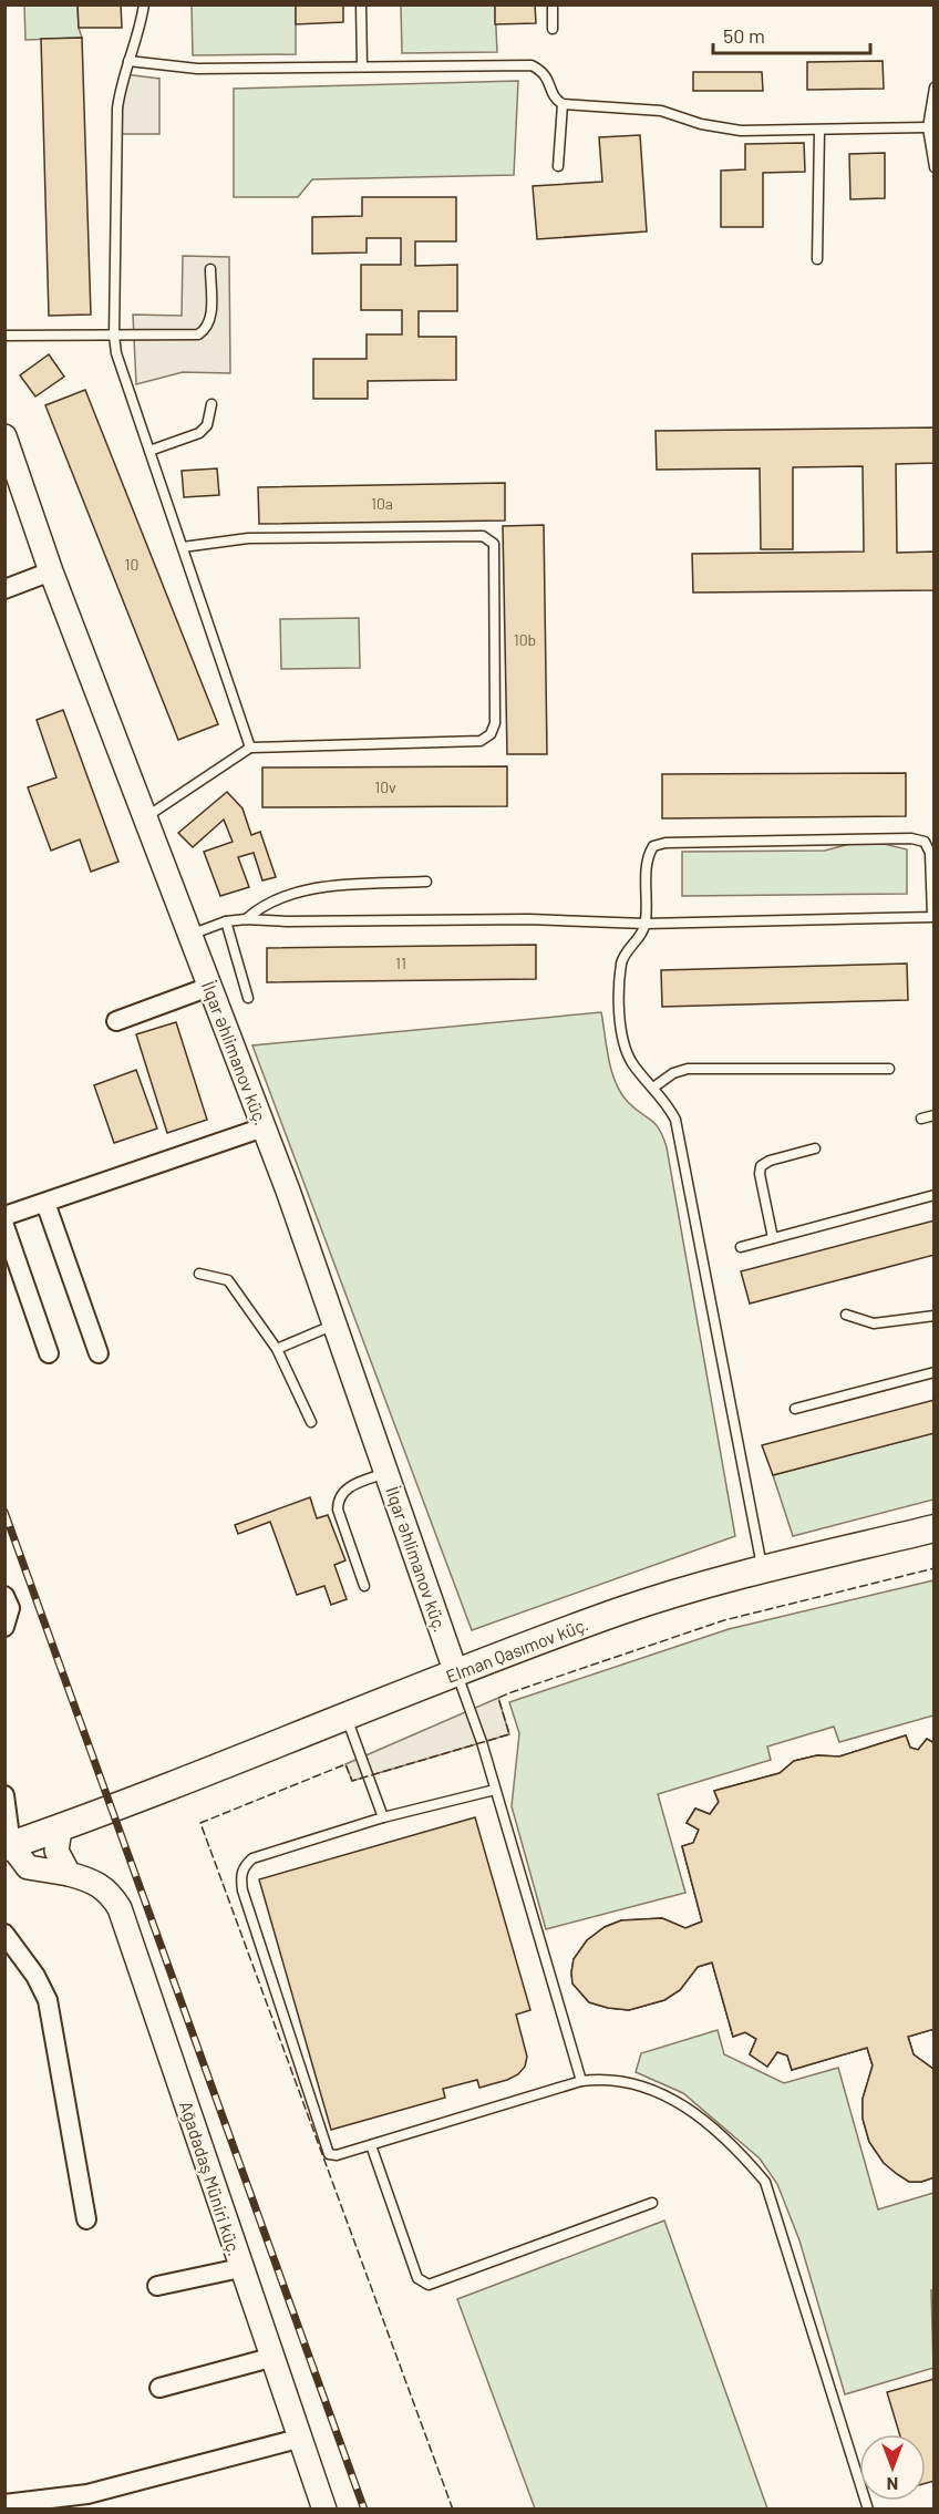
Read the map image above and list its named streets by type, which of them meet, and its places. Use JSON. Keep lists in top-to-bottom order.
{
  "streets": {
    "main road": ["Elman Qasımov küç."],
    "street": ["İlqar Əhlimanov küç.", "Ağadadaş Müniri küç."]
  },
  "crossings": [
    ["İlqar Əhlimanov küç.", "Elman Qasımov küç."],
    ["Elman Qasımov küç.", "Ağadadaş Müniri küç."]
  ],
  "house_numbers": [
    "10a",
    "10",
    "10b",
    "10v",
    "11"
  ],
  "scale_bar": "50 m",
  "north": "bottom"
}
